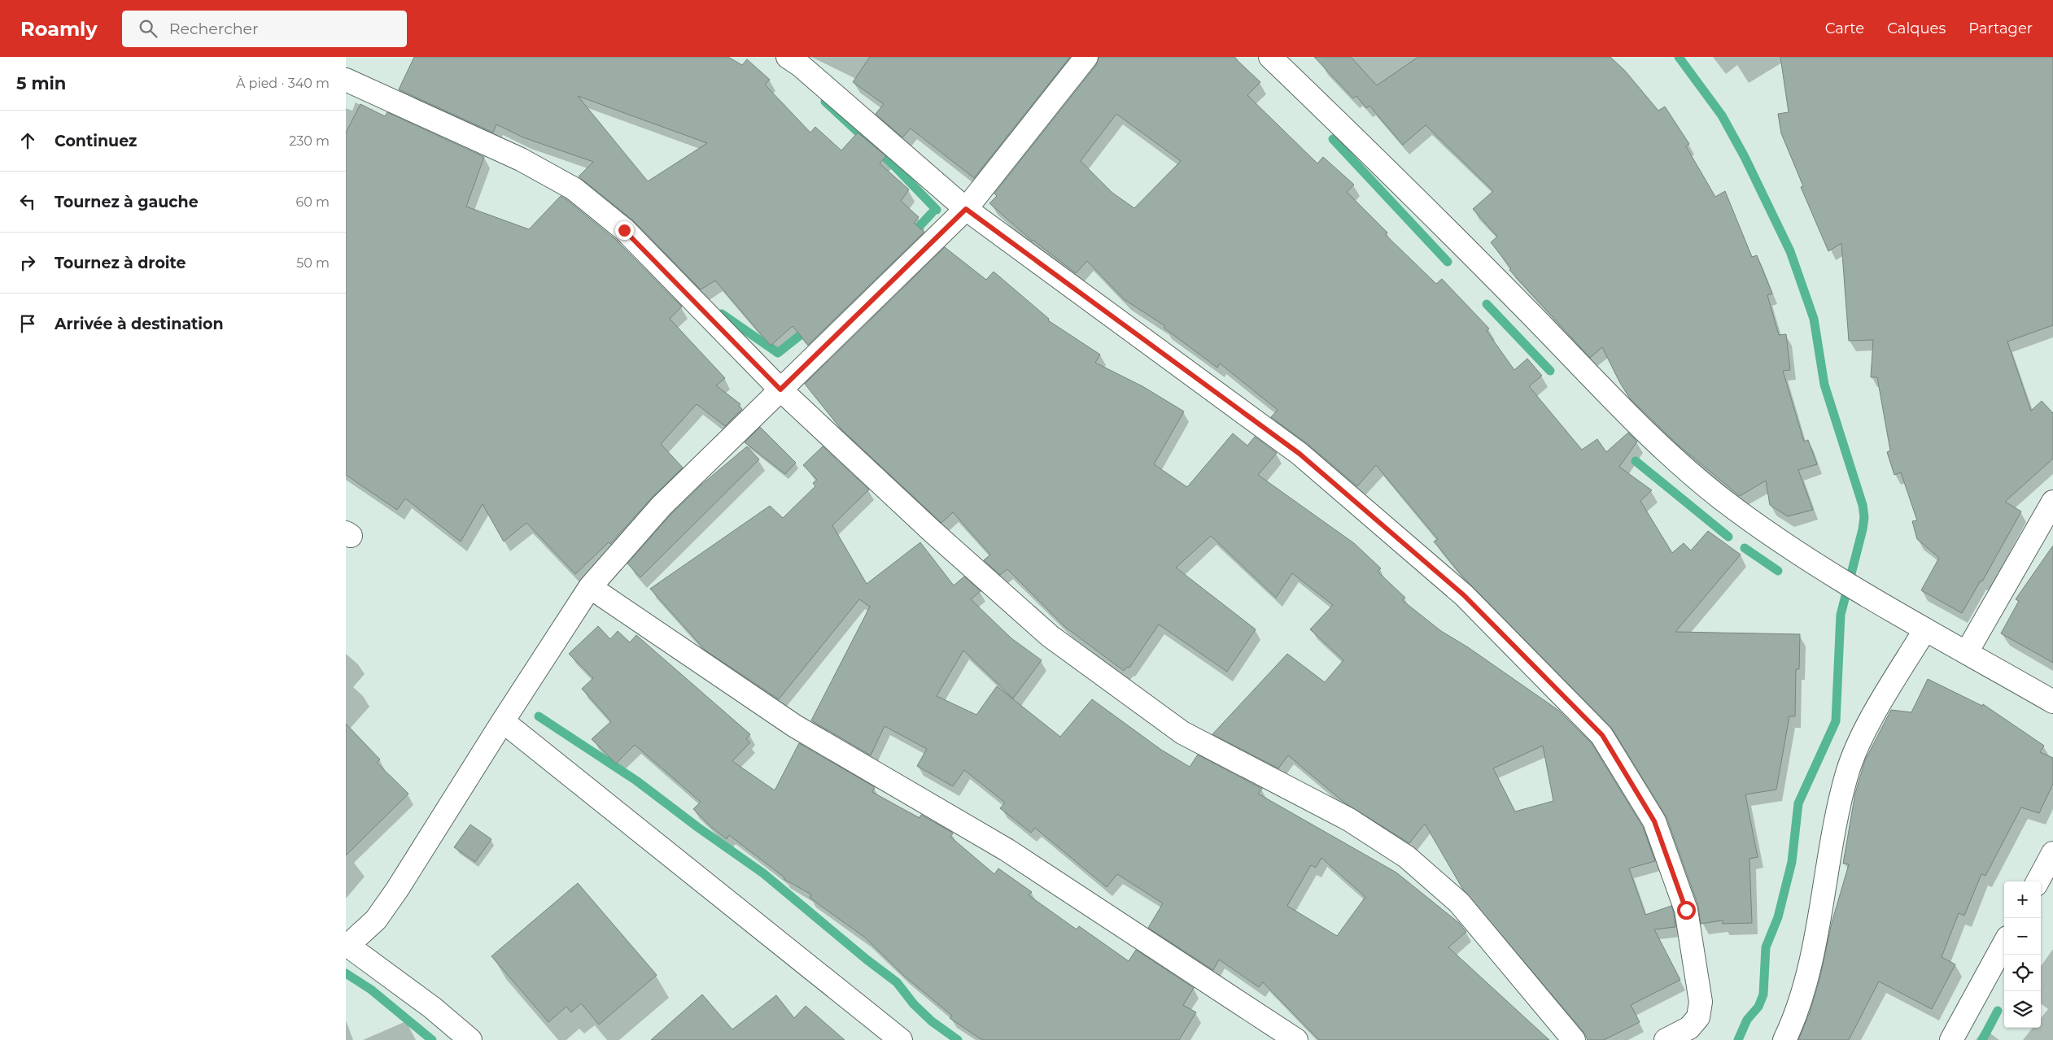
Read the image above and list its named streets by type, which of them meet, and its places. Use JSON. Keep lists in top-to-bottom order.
{
  "page": {
    "header": "Roamly",
    "search": "Rechercher",
    "nav": ["Carte", "Calques", "Partager"],
    "heading": ["5 min", "À pied · 340 m"],
    "list": [
      ["Continuez", "230 m"],
      ["Tournez à gauche", "60 m"],
      ["Tournez à droite", "50 m"],
      "Arrivée à destination"
    ],
    "map_buttons": ["+", "−"]
  }
}
